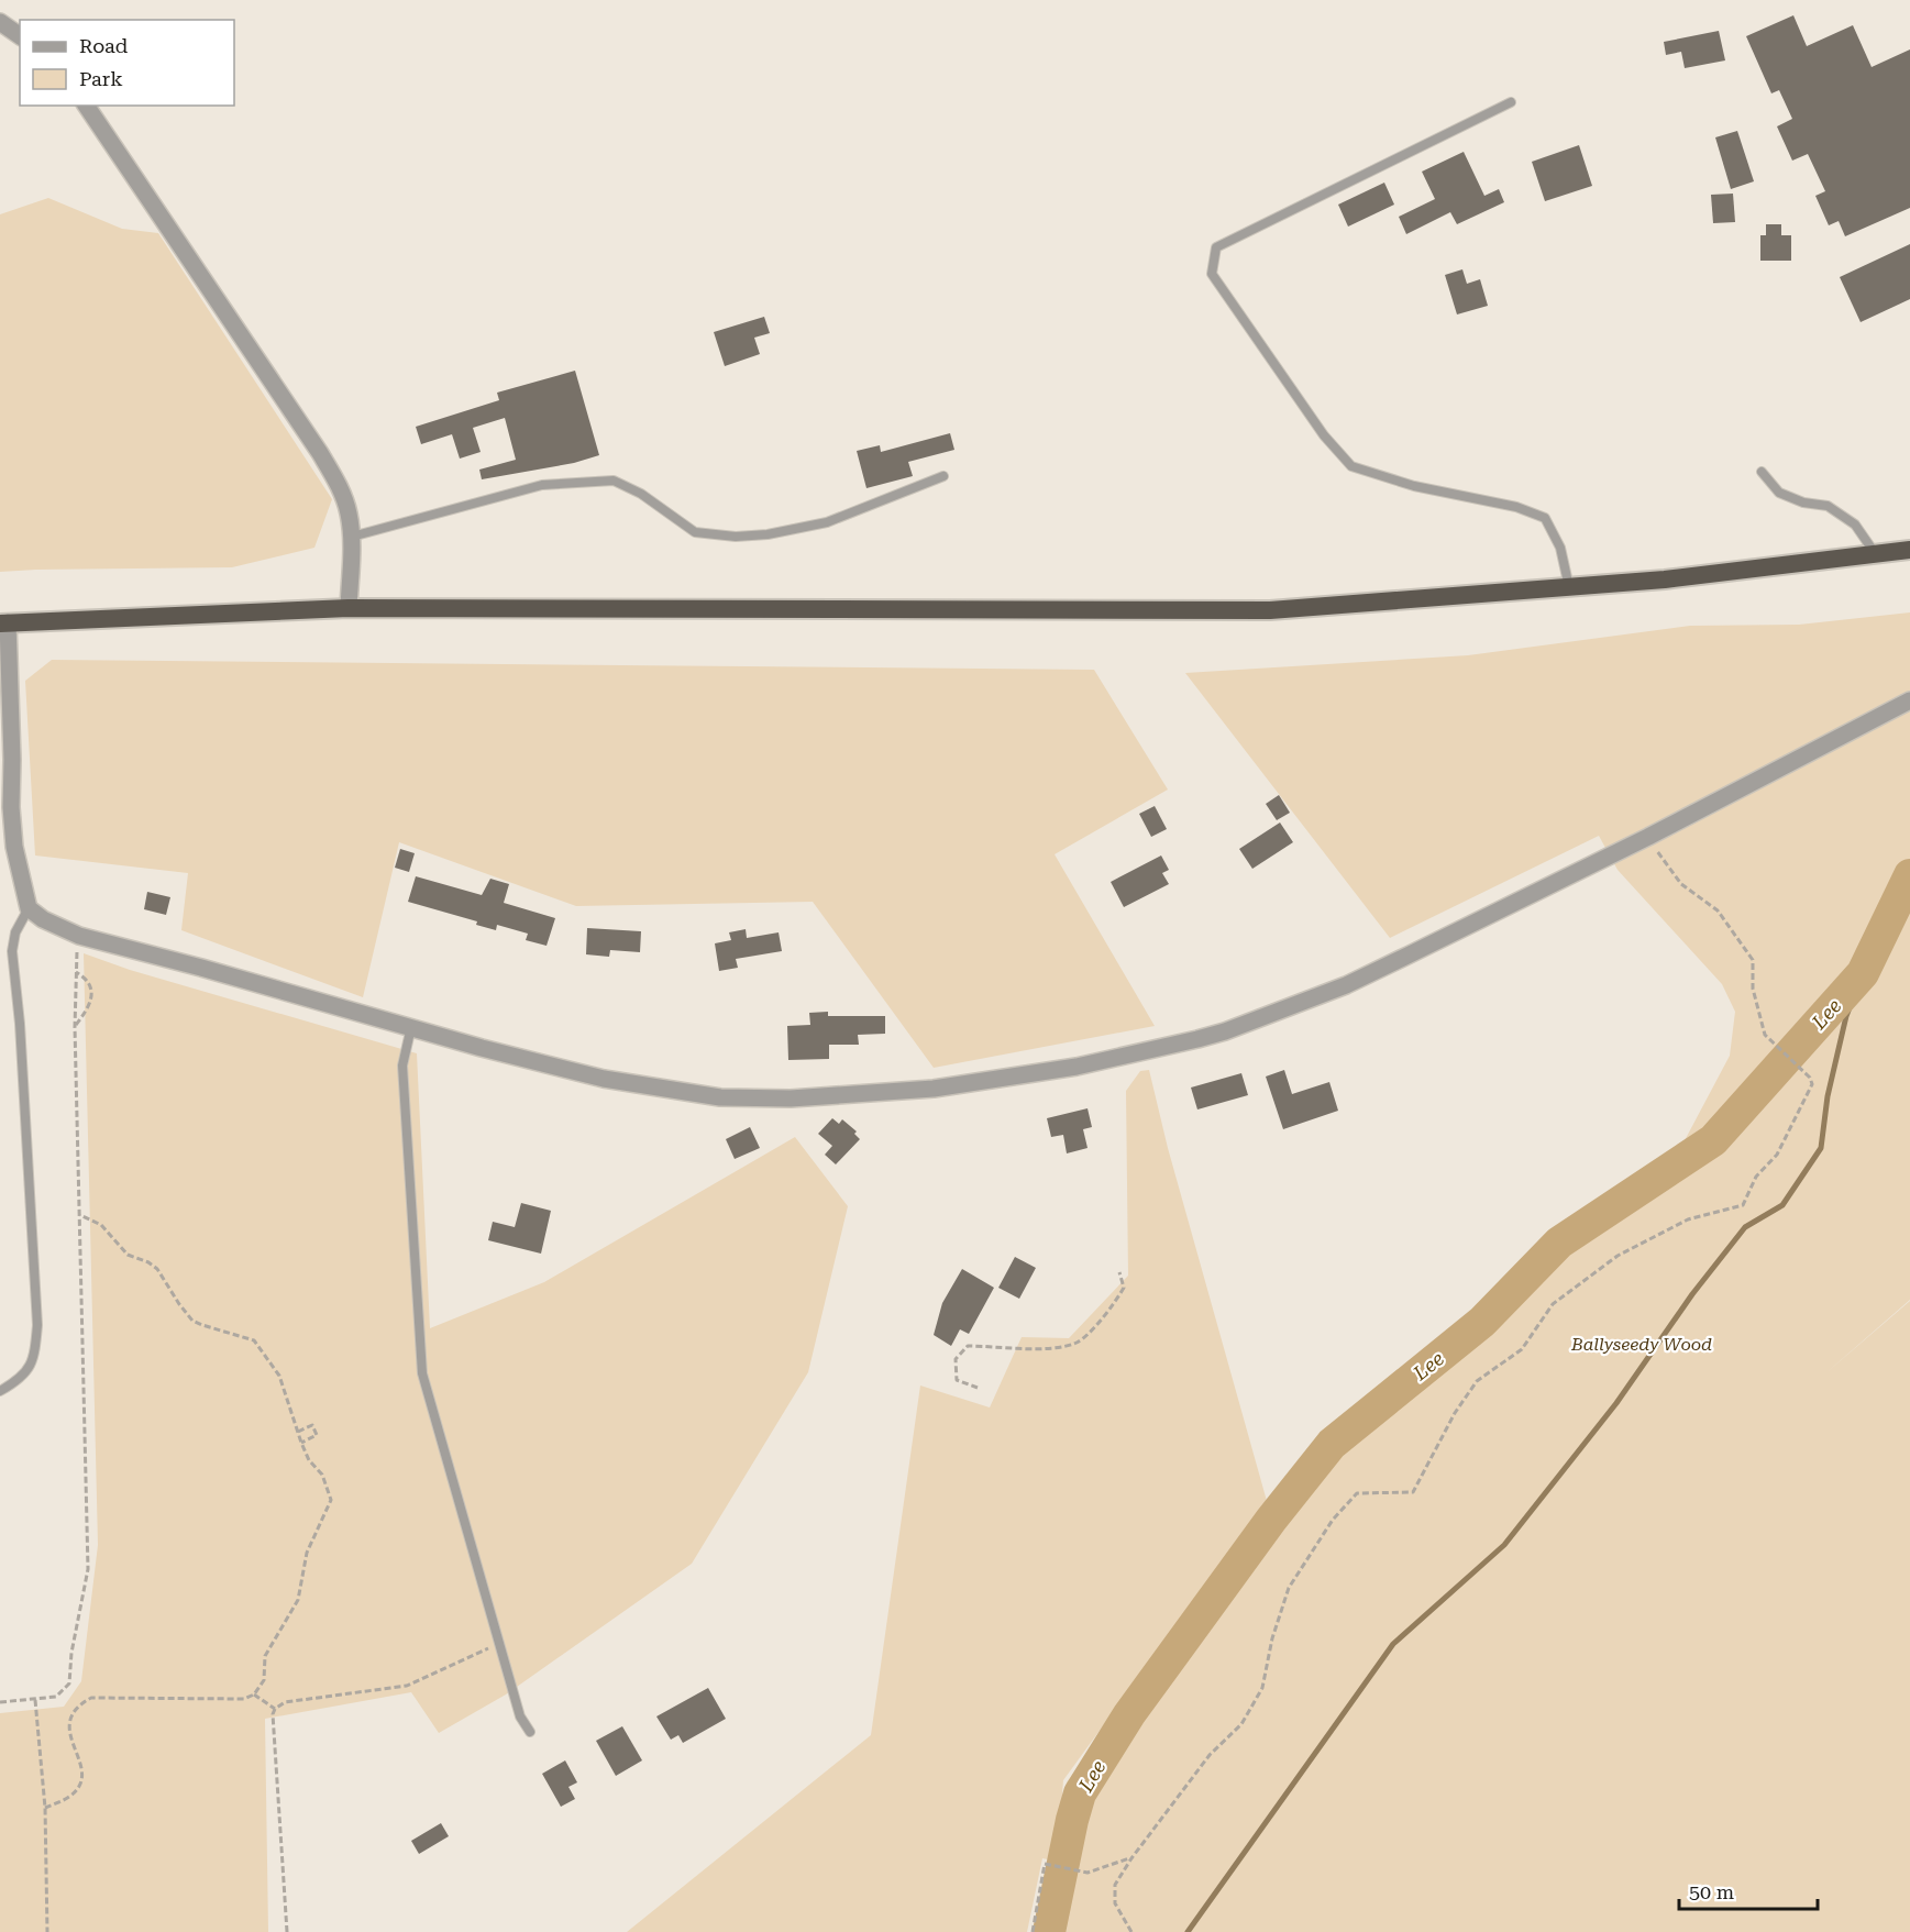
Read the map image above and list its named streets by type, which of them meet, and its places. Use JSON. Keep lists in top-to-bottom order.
{
  "water": ["Lee"],
  "parks": ["Ballyseedy Wood"],
  "legend": ["Road", "Park"],
  "scale_bar": "50 m"
}
